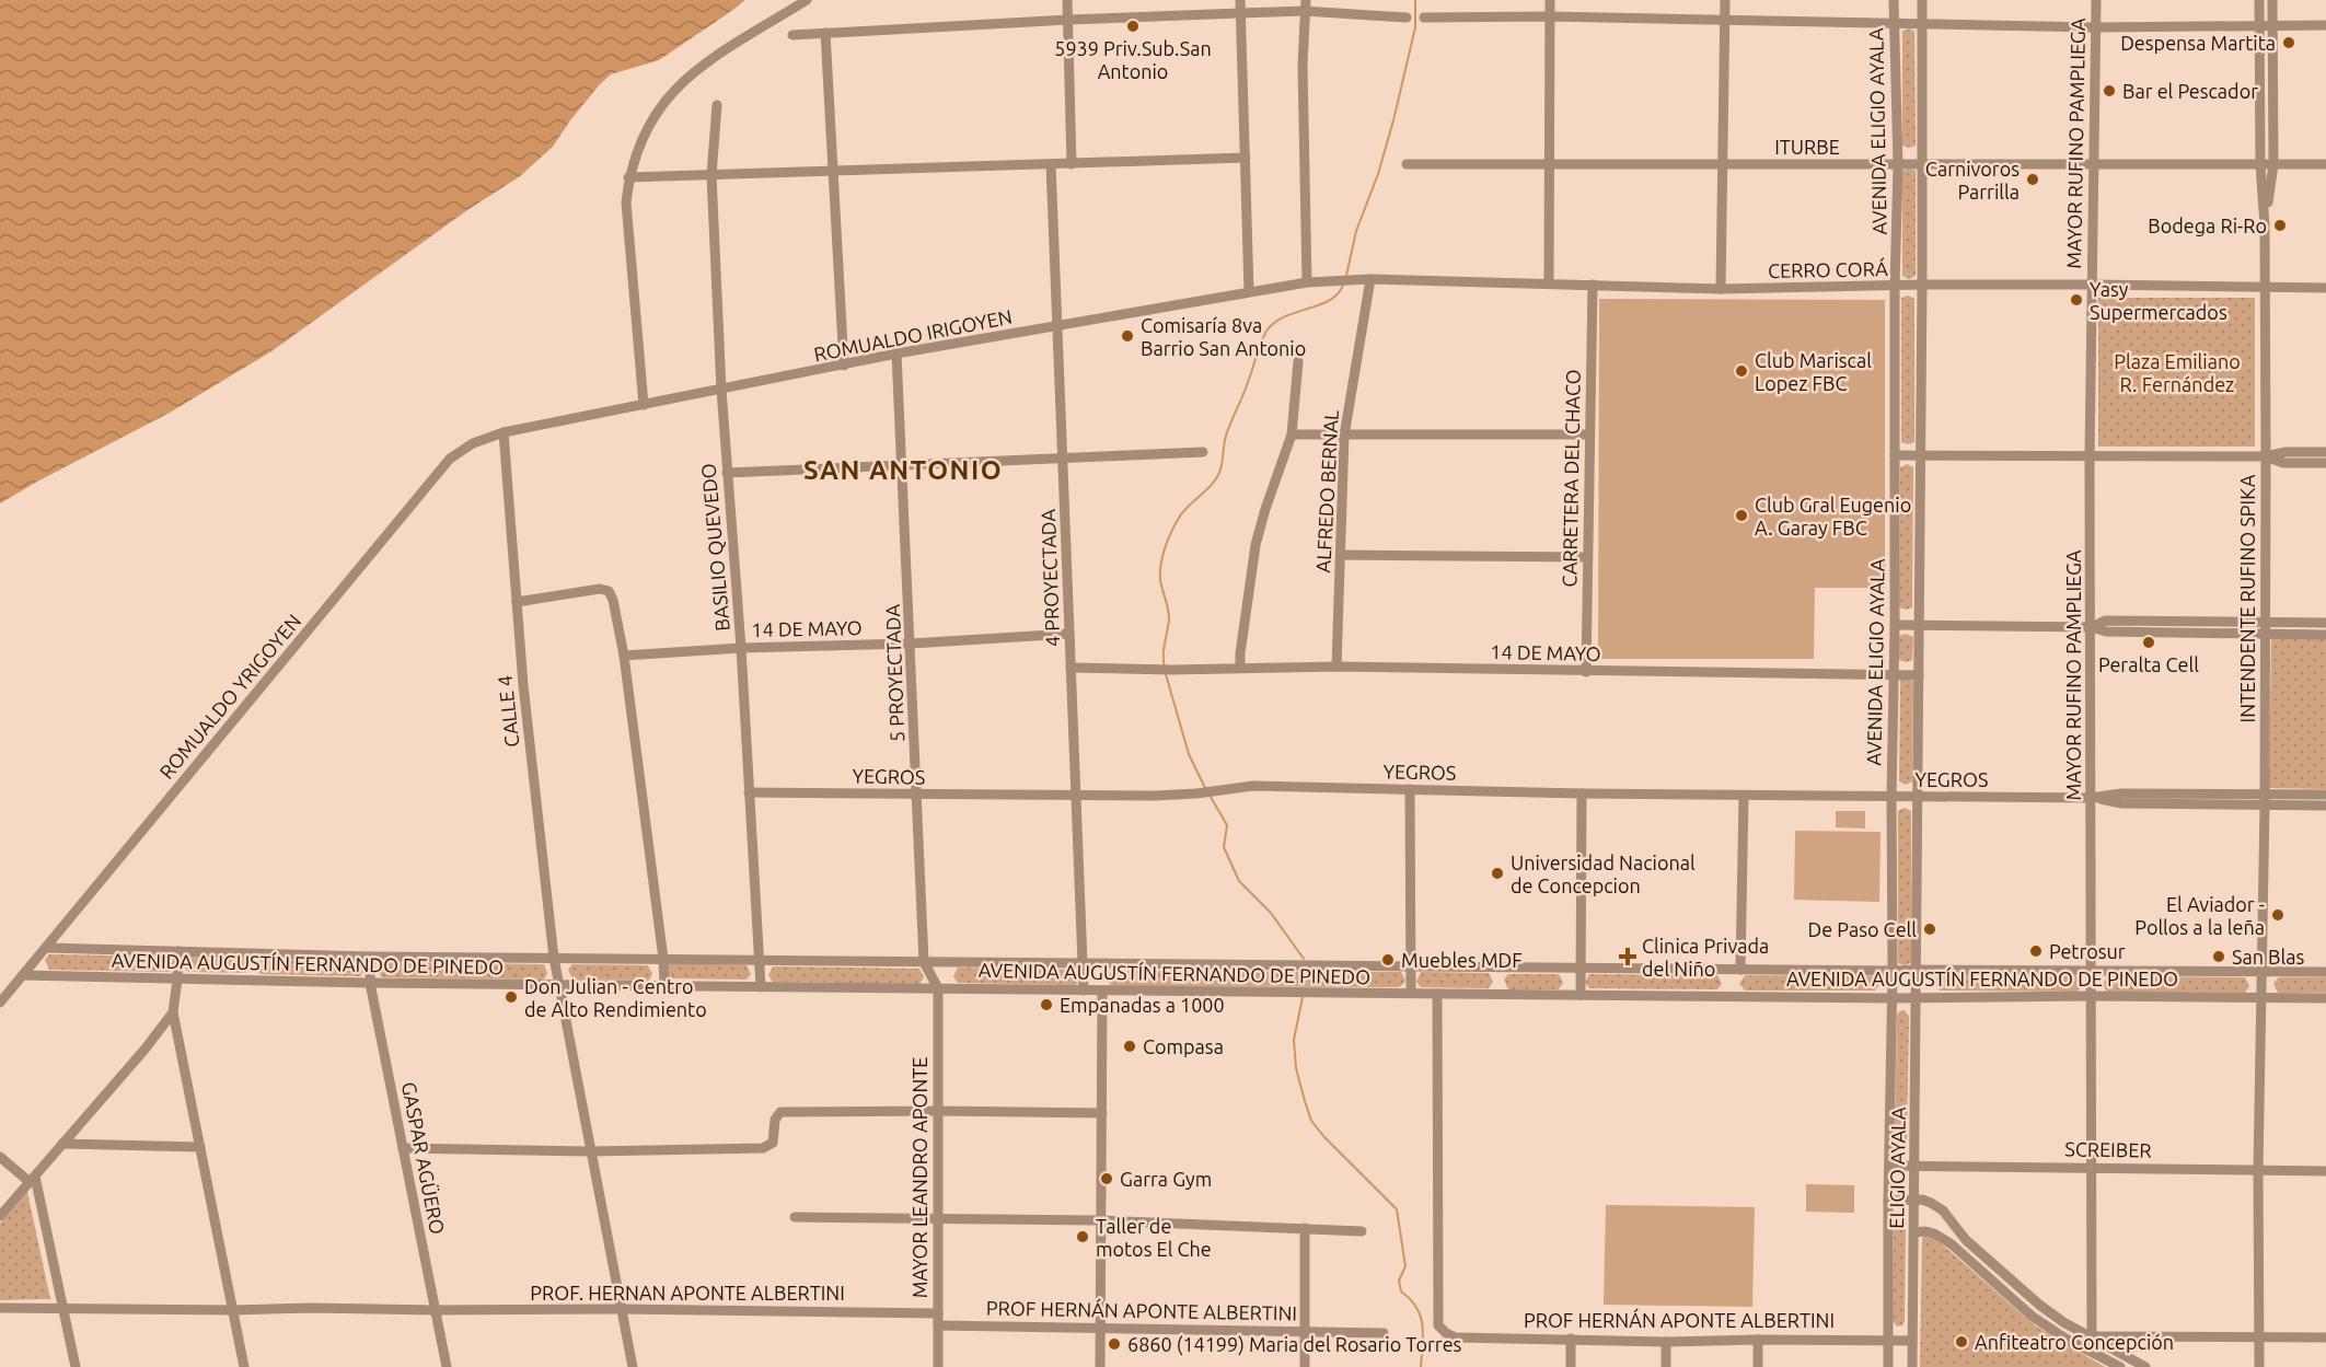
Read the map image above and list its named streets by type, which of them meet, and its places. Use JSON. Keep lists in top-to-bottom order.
{
  "streets": {
    "street": [
      "AVENIDA ELIGIO AYALA",
      "MAYOR RUFINO PAMPLIEGA",
      "ITURBE",
      "CERRO CORÁ",
      "ROMUALDO IRIGOYEN",
      "CARRETERA DEL CHACO",
      "ALFREDO BERNAL",
      "BASILIO QUEVEDO",
      "4 PROYECTADA",
      "INTENDENTE RUFINO SPIKA",
      "14 DE MAYO",
      "5 PROYECTADA",
      "ROMUALDO YRIGOYEN",
      "CALLE 4",
      "YEGROS",
      "AVENIDA AUGUSTÍN FERNANDO DE PINEDO",
      "SCREIBER",
      "GASPAR AGÜERO",
      "ELIGIO AYALA",
      "MAYOR LEANDRO APONTE",
      "PROF. HERNAN APONTE ALBERTINI",
      "PROF HERNÁN APONTE ALBERTINI"
    ]
  },
  "crossings": [
    ["AVENIDA ELIGIO AYALA", "ITURBE"],
    ["AVENIDA ELIGIO AYALA", "CERRO CORÁ"],
    ["AVENIDA ELIGIO AYALA", "14 DE MAYO"],
    ["AVENIDA ELIGIO AYALA", "YEGROS"],
    ["AVENIDA ELIGIO AYALA", "AVENIDA AUGUSTÍN FERNANDO DE PINEDO"],
    ["AVENIDA ELIGIO AYALA", "ELIGIO AYALA"],
    ["MAYOR RUFINO PAMPLIEGA", "ITURBE"],
    ["MAYOR RUFINO PAMPLIEGA", "CERRO CORÁ"],
    ["MAYOR RUFINO PAMPLIEGA", "YEGROS"],
    ["MAYOR RUFINO PAMPLIEGA", "AVENIDA AUGUSTÍN FERNANDO DE PINEDO"],
    ["MAYOR RUFINO PAMPLIEGA", "SCREIBER"],
    ["ITURBE", "INTENDENTE RUFINO SPIKA"],
    ["CERRO CORÁ", "ROMUALDO IRIGOYEN"],
    ["CERRO CORÁ", "CARRETERA DEL CHACO"],
    ["CERRO CORÁ", "ALFREDO BERNAL"],
    ["CERRO CORÁ", "INTENDENTE RUFINO SPIKA"],
    ["ROMUALDO IRIGOYEN", "BASILIO QUEVEDO"],
    ["ROMUALDO IRIGOYEN", "4 PROYECTADA"],
    ["ROMUALDO IRIGOYEN", "5 PROYECTADA"],
    ["ROMUALDO IRIGOYEN", "ROMUALDO YRIGOYEN"],
    ["ROMUALDO IRIGOYEN", "CALLE 4"],
    ["CARRETERA DEL CHACO", "14 DE MAYO"],
    ["ALFREDO BERNAL", "14 DE MAYO"],
    ["BASILIO QUEVEDO", "14 DE MAYO"],
    ["BASILIO QUEVEDO", "YEGROS"],
    ["BASILIO QUEVEDO", "AVENIDA AUGUSTÍN FERNANDO DE PINEDO"],
    ["4 PROYECTADA", "14 DE MAYO"],
    ["4 PROYECTADA", "YEGROS"],
    ["4 PROYECTADA", "AVENIDA AUGUSTÍN FERNANDO DE PINEDO"],
    ["INTENDENTE RUFINO SPIKA", "YEGROS"],
    ["INTENDENTE RUFINO SPIKA", "AVENIDA AUGUSTÍN FERNANDO DE PINEDO"],
    ["INTENDENTE RUFINO SPIKA", "SCREIBER"],
    ["14 DE MAYO", "5 PROYECTADA"],
    ["5 PROYECTADA", "YEGROS"],
    ["5 PROYECTADA", "AVENIDA AUGUSTÍN FERNANDO DE PINEDO"],
    ["5 PROYECTADA", "MAYOR LEANDRO APONTE"],
    ["ROMUALDO YRIGOYEN", "CALLE 4"],
    ["ROMUALDO YRIGOYEN", "AVENIDA AUGUSTÍN FERNANDO DE PINEDO"],
    ["CALLE 4", "AVENIDA AUGUSTÍN FERNANDO DE PINEDO"],
    ["CALLE 4", "PROF. HERNAN APONTE ALBERTINI"],
    ["AVENIDA AUGUSTÍN FERNANDO DE PINEDO", "GASPAR AGÜERO"],
    ["AVENIDA AUGUSTÍN FERNANDO DE PINEDO", "ELIGIO AYALA"],
    ["AVENIDA AUGUSTÍN FERNANDO DE PINEDO", "MAYOR LEANDRO APONTE"],
    ["AVENIDA AUGUSTÍN FERNANDO DE PINEDO", "PROF HERNÁN APONTE ALBERTINI"],
    ["SCREIBER", "ELIGIO AYALA"],
    ["GASPAR AGÜERO", "PROF. HERNAN APONTE ALBERTINI"],
    ["ELIGIO AYALA", "PROF HERNÁN APONTE ALBERTINI"],
    ["MAYOR LEANDRO APONTE", "PROF. HERNAN APONTE ALBERTINI"],
    ["MAYOR LEANDRO APONTE", "PROF HERNÁN APONTE ALBERTINI"]
  ],
  "districts": ["SAN ANTONIO"],
  "parks": ["Plaza Emiliano R. Fernández"],
  "places": {
    "other": [
      "5939 Priv.Sub.San Antonio",
      "Despensa Martita",
      "Bar el Pescador",
      "Carnivoros Parrilla",
      "Bodega Ri-Ro",
      "Yasy Supermercados",
      "Comisaría 8va Barrio San Antonio",
      "Club Mariscal Lopez FBC",
      "Club Gral Eugenio A. Garay FBC",
      "Peralta Cell",
      "Universidad Nacional de Concepcion",
      "El Aviador - Pollos a la leña",
      "De Paso Cell",
      "Petrosur",
      "San Blas",
      "Muebles MDF",
      "Don Julian - Centro de Alto Rendimiento",
      "Empanadas a 1000",
      "Compasa",
      "Garra Gym",
      "Taller de motos El Che",
      "Anfiteatro Concepción",
      "6860 (14199) Maria del Rosario Torres"
    ],
    "health": ["Clinica Privada del Niño"]
  }
}
